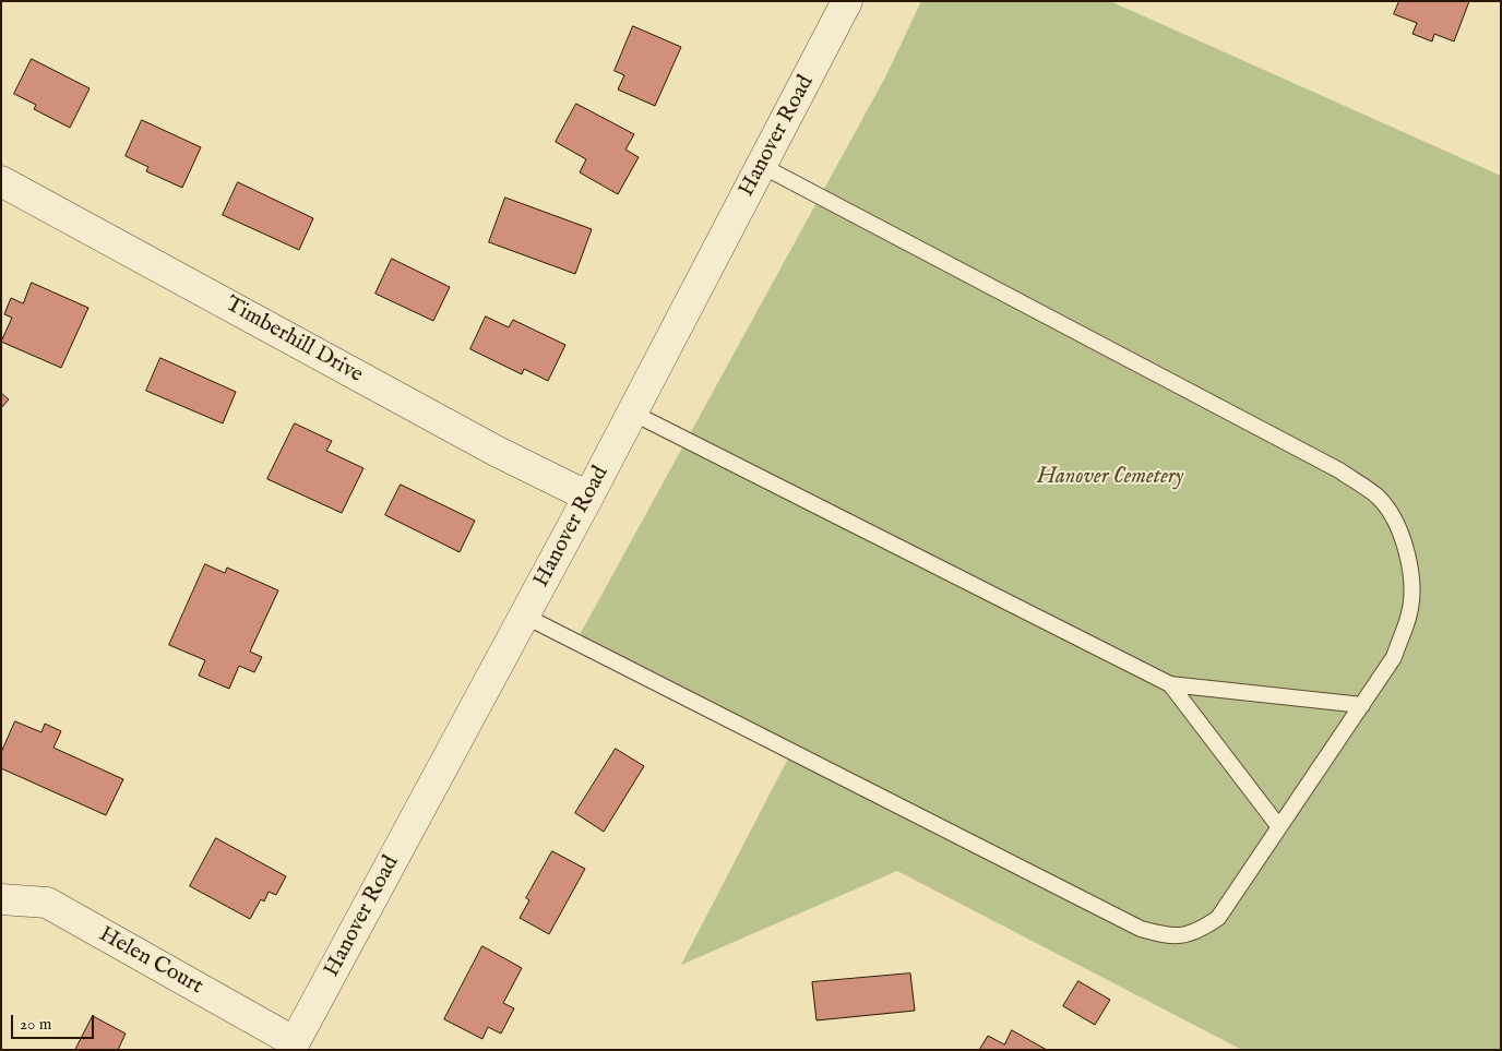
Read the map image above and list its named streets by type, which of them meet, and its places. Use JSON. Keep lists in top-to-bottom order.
{
  "streets": {
    "street": ["Hanover Road", "Timberhill Drive", "Helen Court"]
  },
  "crossings": [
    ["Hanover Road", "Timberhill Drive"],
    ["Hanover Road", "Helen Court"]
  ],
  "parks": ["Hanover Cemetery"],
  "scale_bar": "20 m"
}
